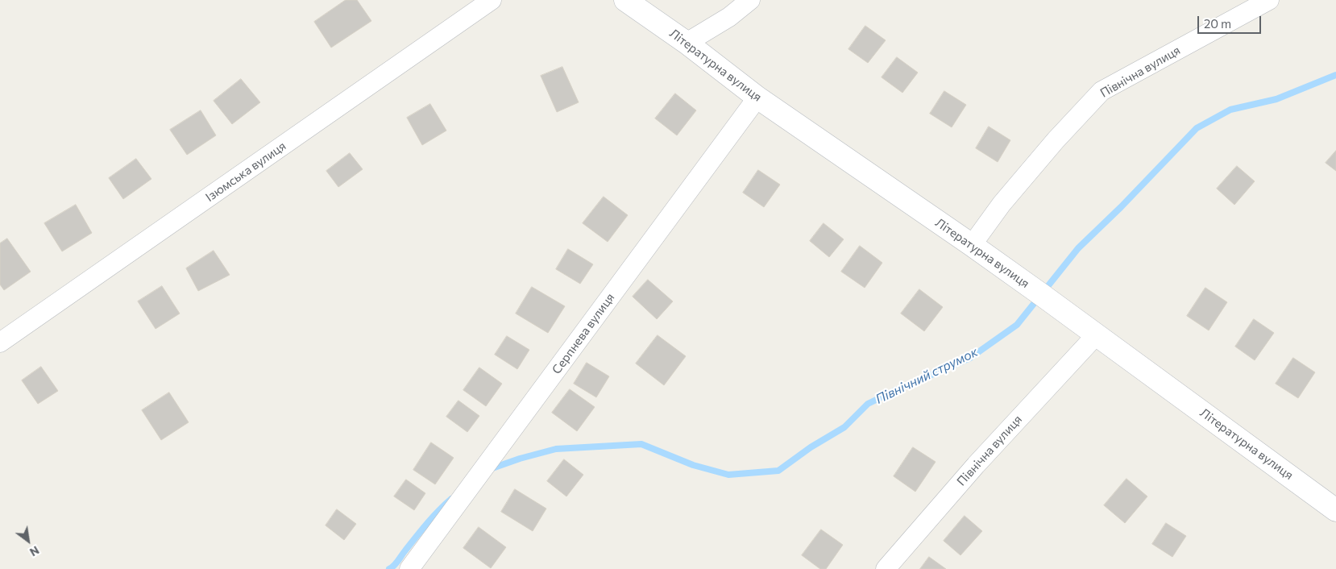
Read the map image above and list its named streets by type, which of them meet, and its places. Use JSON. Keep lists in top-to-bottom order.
{
  "streets": {
    "street": [
      "Літературна вулиця",
      "Північна вулиця",
      "Ізюмська вулиця",
      "Серпнева вулиця"
    ]
  },
  "crossings": [
    ["Літературна вулиця", "Північна вулиця"],
    ["Літературна вулиця", "Серпнева вулиця"]
  ],
  "water": ["Північний струмок"],
  "scale_bar": "20 m",
  "north": "bottom right"
}
